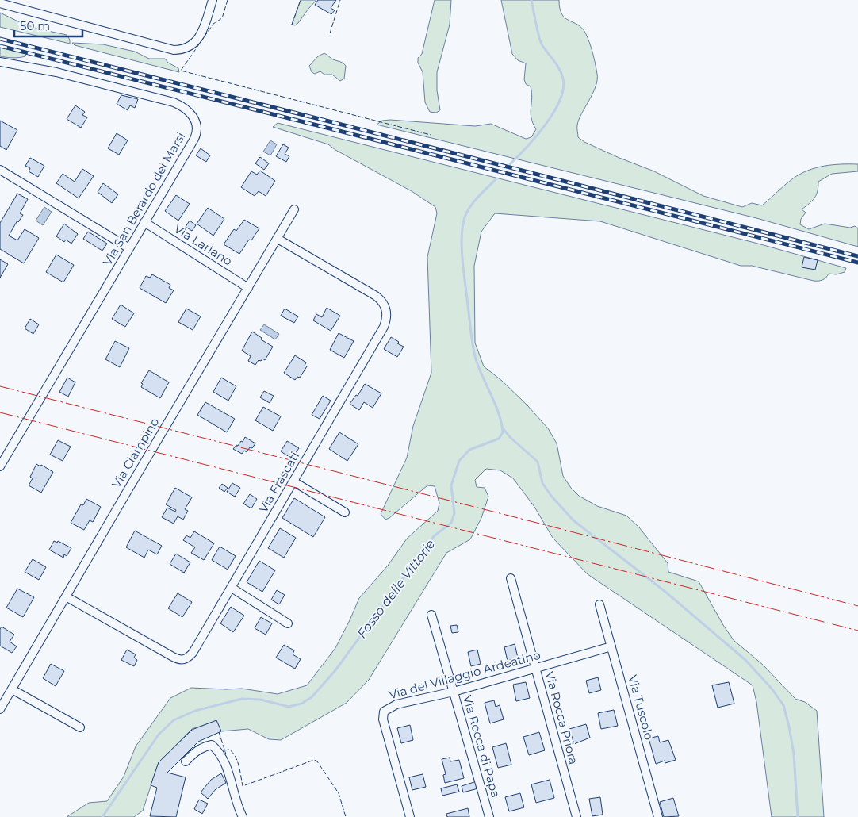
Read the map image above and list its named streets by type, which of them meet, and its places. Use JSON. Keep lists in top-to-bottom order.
{
  "streets": {
    "street": [
      "Via San Berardo dei Marsi",
      "Via Lariano",
      "Via Ciampino",
      "Via Frascati",
      "Via del Villaggio Ardeatino",
      "Via Tuscolo",
      "Via Rocca Priora",
      "Via Rocca di Papa"
    ]
  },
  "crossings": [
    ["Via San Berardo dei Marsi", "Via Lariano"],
    ["Via Lariano", "Via Ciampino"],
    ["Via Ciampino", "Via Frascati"],
    ["Via del Villaggio Ardeatino", "Via Tuscolo"],
    ["Via del Villaggio Ardeatino", "Via Rocca Priora"],
    ["Via del Villaggio Ardeatino", "Via Rocca di Papa"]
  ],
  "water": ["Fosso delle Vittorie"],
  "scale_bar": "50 m"
}
